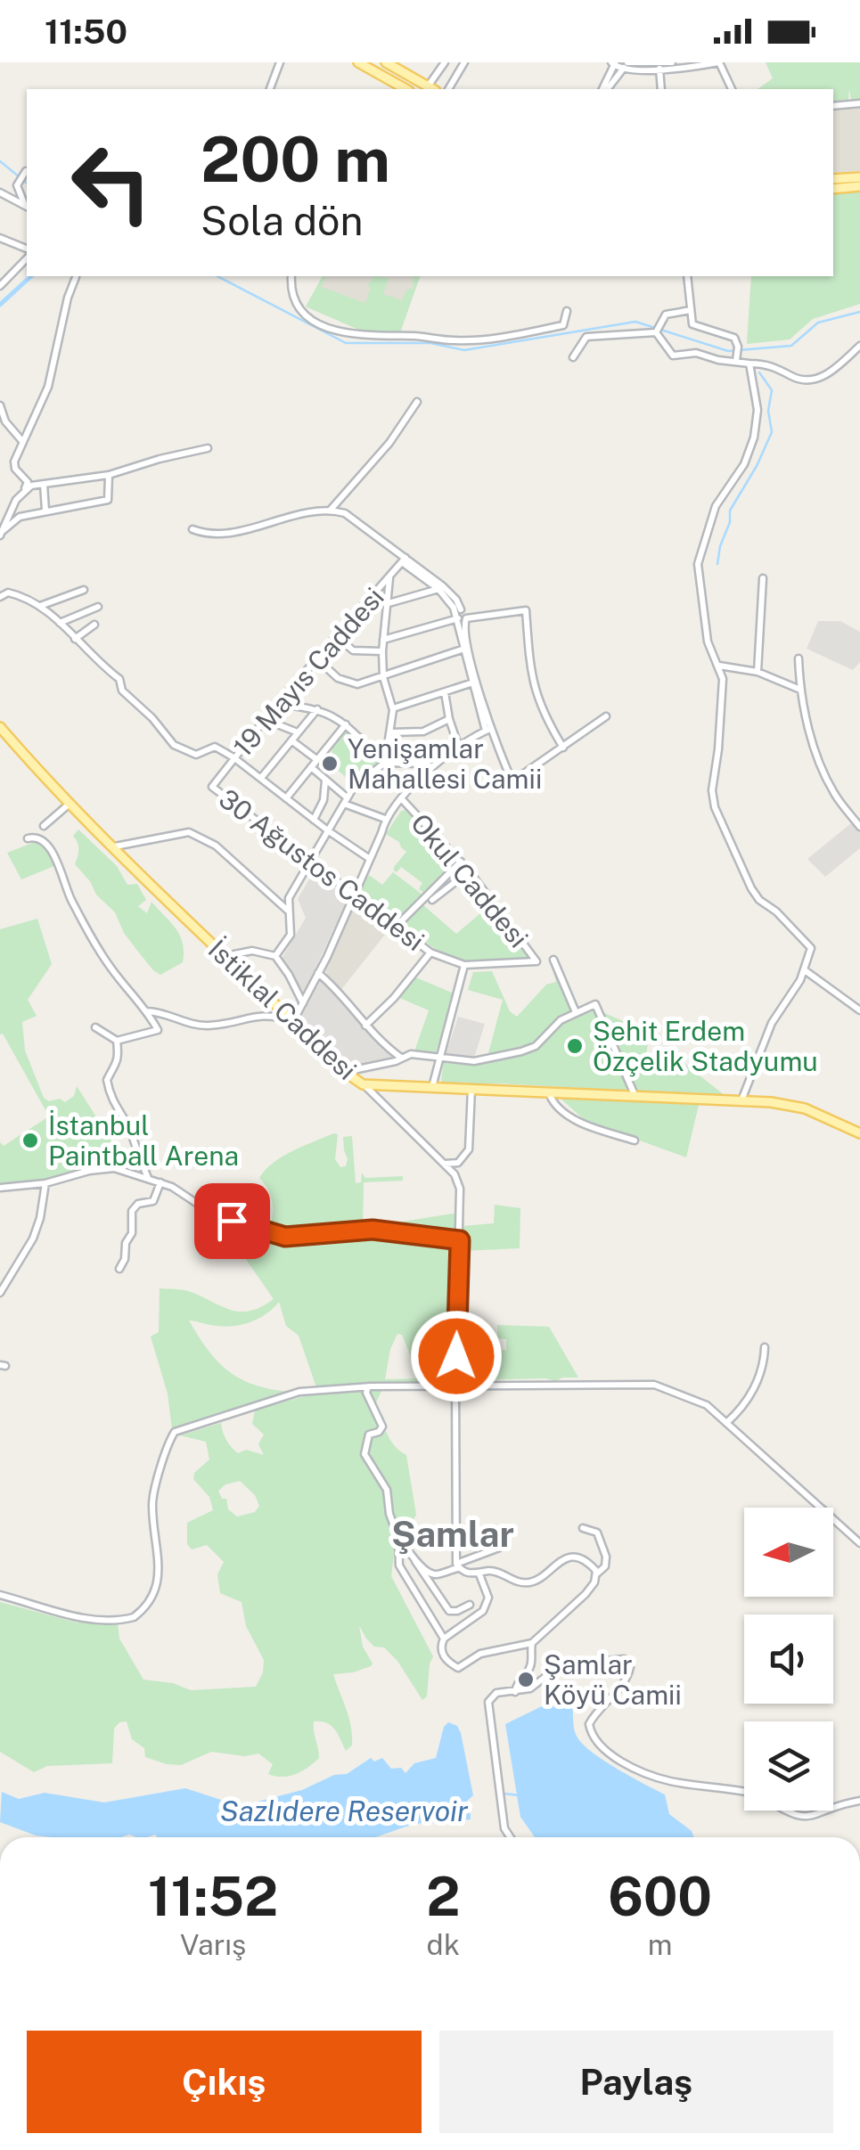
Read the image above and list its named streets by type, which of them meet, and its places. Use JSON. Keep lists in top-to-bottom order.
{
  "streets": {
    "main road": ["İstiklal Caddesi"],
    "street": ["19 Mayıs Caddesi", "30 Ağustos Caddesi", "Okul Caddesi"]
  },
  "crossings": [
    ["19 Mayıs Caddesi", "30 Ağustos Caddesi"],
    ["30 Ağustos Caddesi", "Okul Caddesi"]
  ],
  "districts": ["Şamlar"],
  "water": ["Sazlıdere Reservoir"],
  "places": [
    "Yenişamlar Mahallesi Camii",
    "Şehit Erdem Özçelik Stadyumu",
    "İstanbul Paintball Arena",
    "Şamlar Köyü Camii"
  ],
  "north": "left",
  "page": {
    "status": "11:50",
    "turn": ["200 m", "Sola dön"],
    "eta": [
      "11:52",
      "Varış",
      "2",
      "dk",
      "600",
      "m"
    ],
    "buttons": ["Çıkış", "Paylaş"]
  }
}
